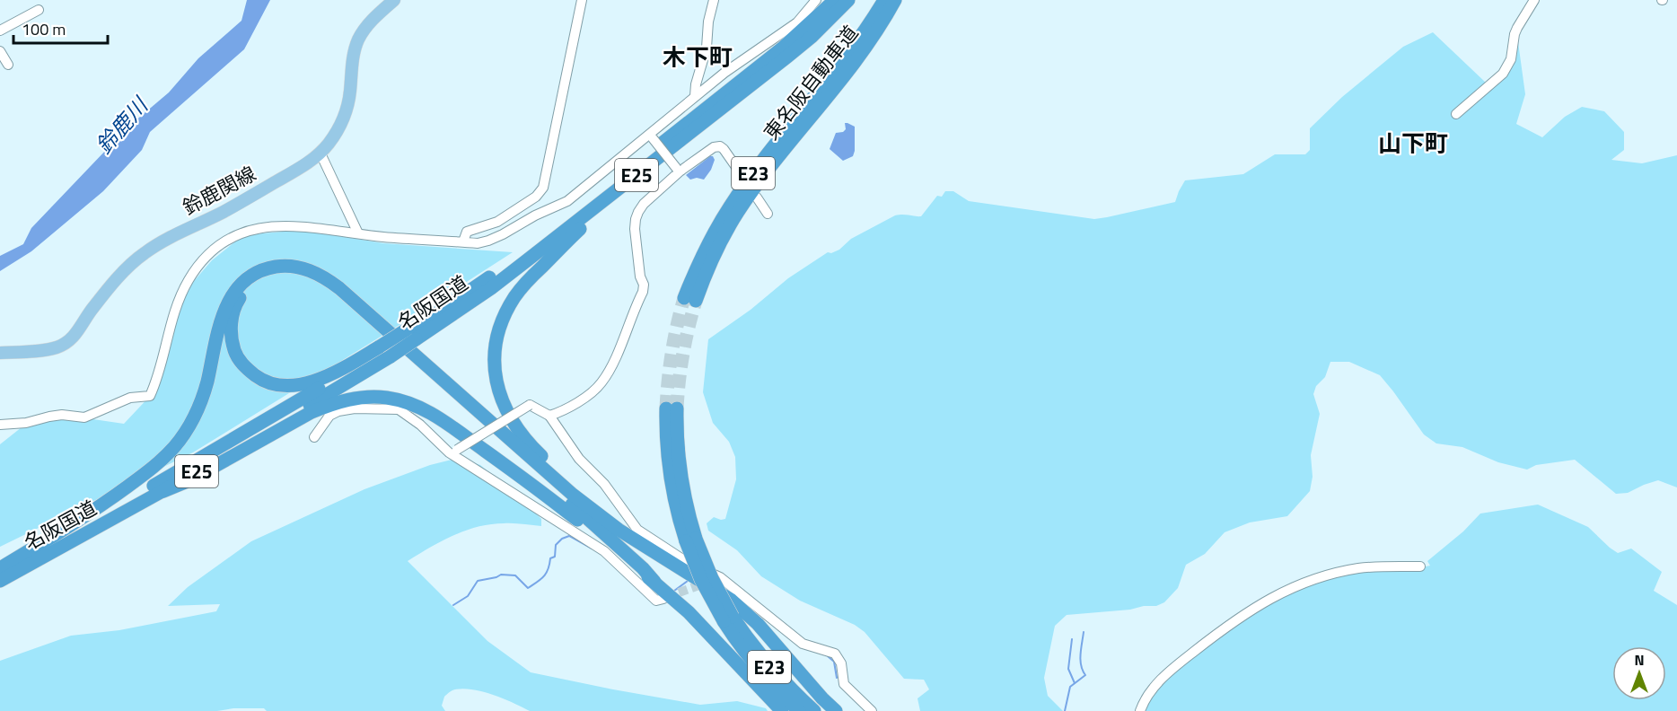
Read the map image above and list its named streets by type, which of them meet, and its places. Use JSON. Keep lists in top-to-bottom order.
{
  "streets": {
    "highway": [
      "東名阪自動車道",
      "E23",
      "E25",
      "名阪国道"
    ],
    "main road": ["鈴鹿関線"]
  },
  "districts": ["木下町", "山下町"],
  "water": ["鈴鹿川"],
  "scale_bar": "100 m",
  "north": "top"
}
